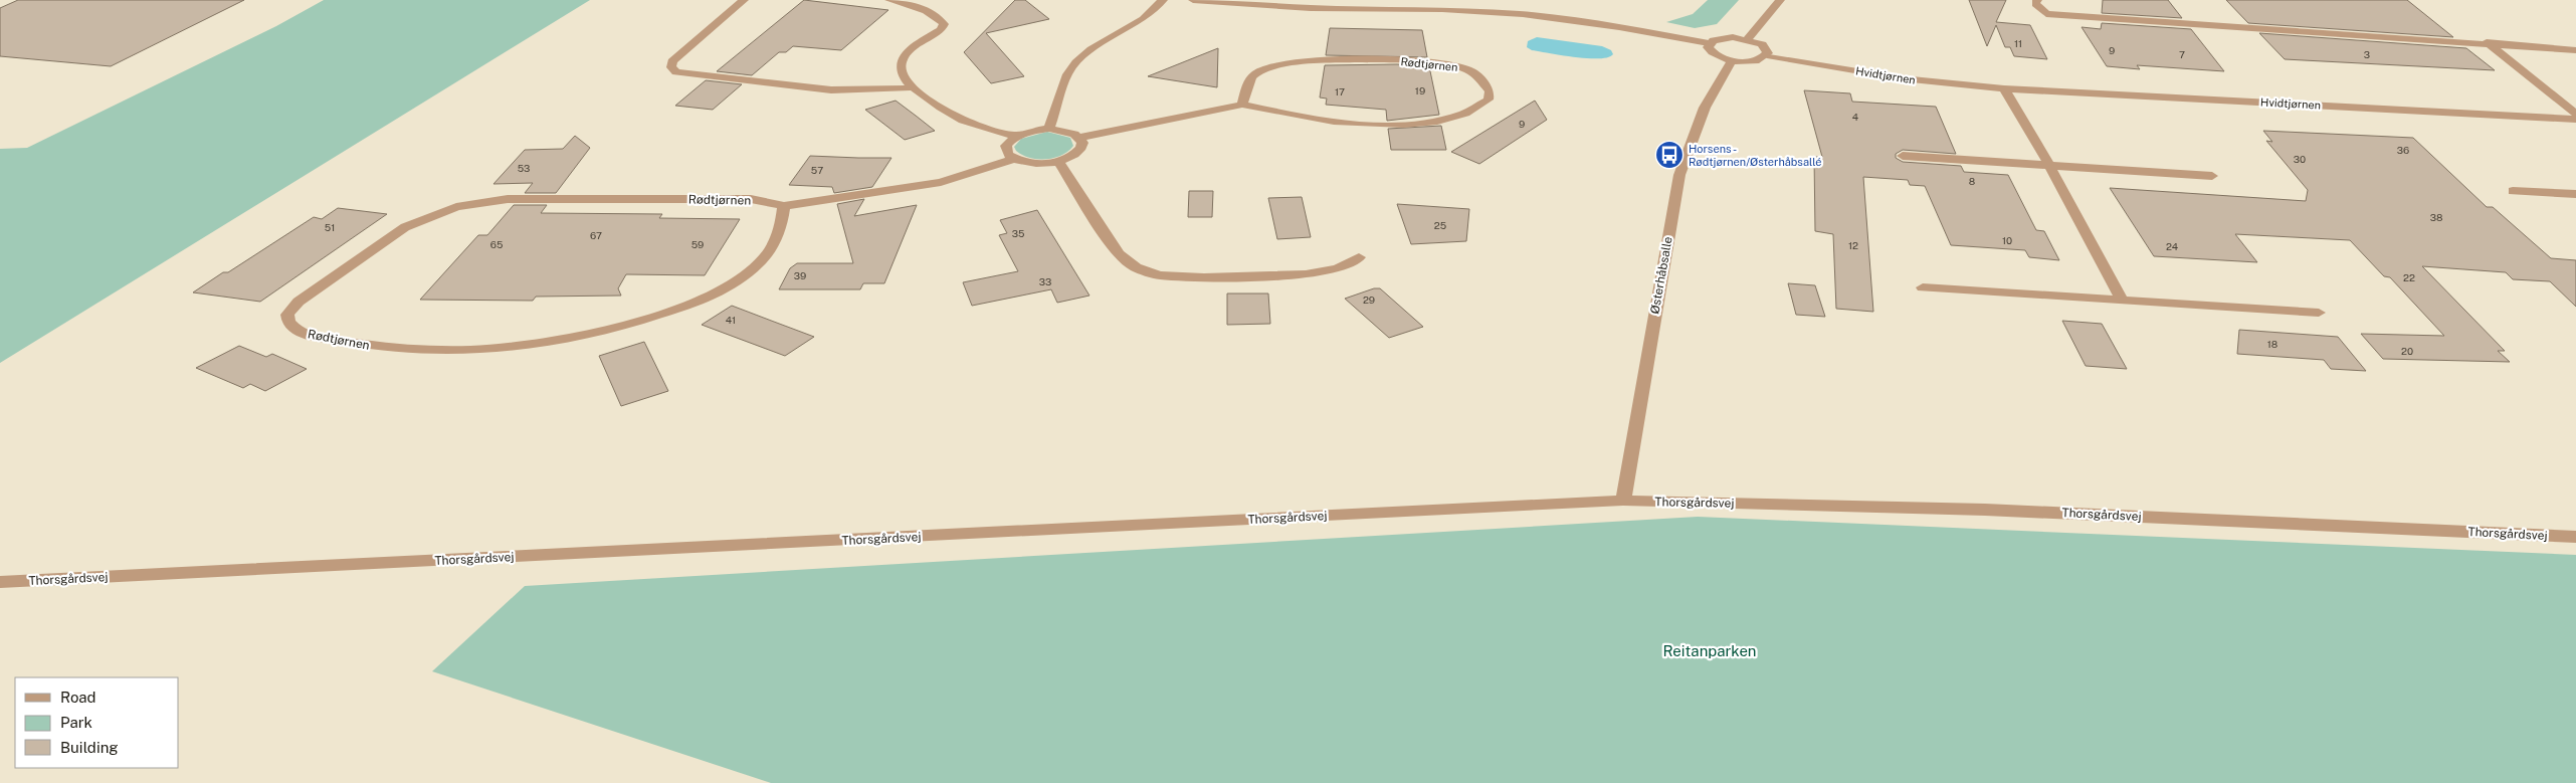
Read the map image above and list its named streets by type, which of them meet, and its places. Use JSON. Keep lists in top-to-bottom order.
{
  "streets": {
    "street": [
      "Rødtjørnen",
      "Hvidtjørnen",
      "Østerhåbsalle",
      "Thorsgårdsvej"
    ]
  },
  "crossings": [
    ["Østerhåbsalle", "Thorsgårdsvej"]
  ],
  "parks": ["Reitanparken"],
  "places": {
    "bus stop": ["Horsens - Rødtjørnen/Østerhåbsallé"]
  },
  "house_numbers": [
    "11",
    "9",
    "7",
    "3",
    "19",
    "17",
    "4",
    "9",
    "36",
    "30",
    "53",
    "57",
    "8",
    "38",
    "25",
    "51",
    "35",
    "67",
    "10",
    "65",
    "59",
    "12",
    "24",
    "39",
    "22",
    "33",
    "29",
    "41",
    "18",
    "20"
  ],
  "legend": ["Road", "Park", "Building"]
}
